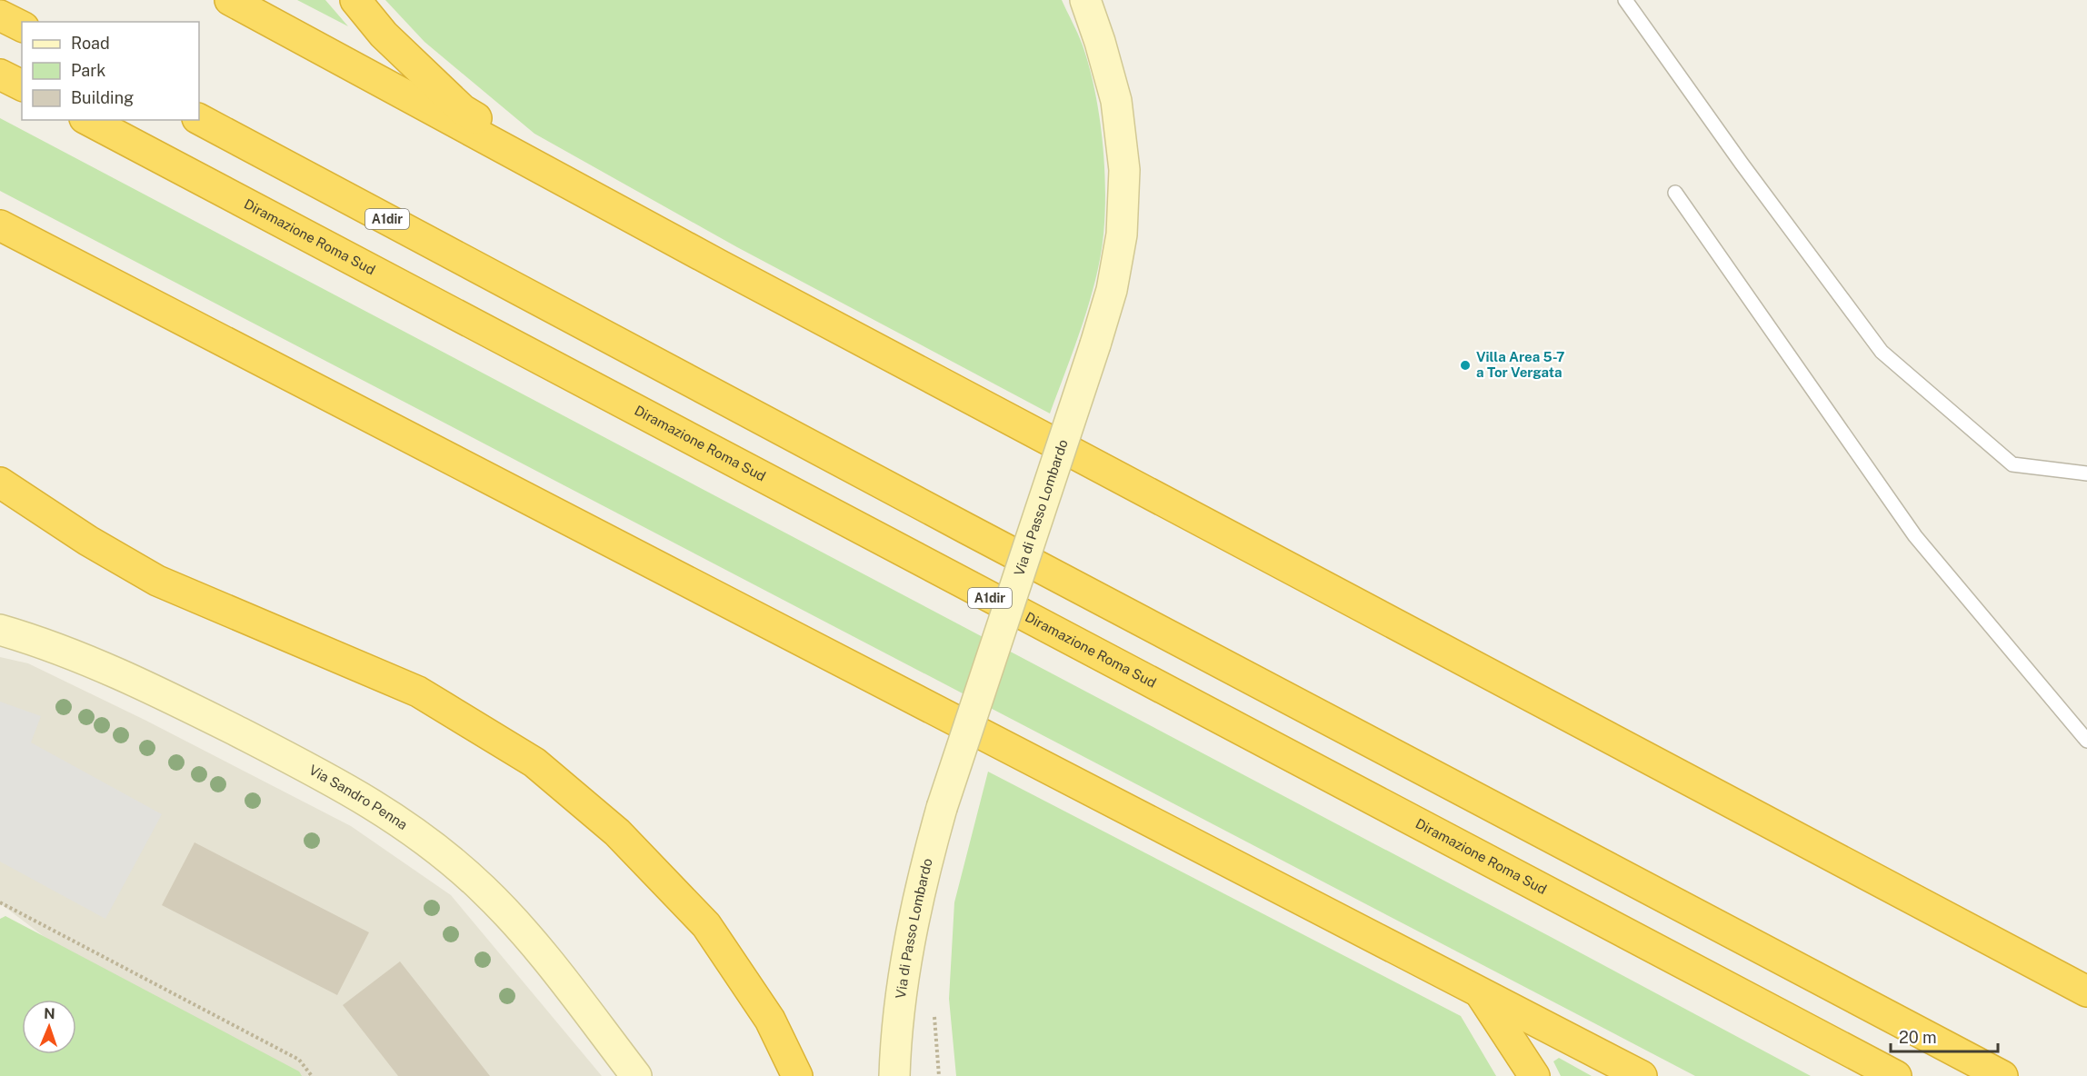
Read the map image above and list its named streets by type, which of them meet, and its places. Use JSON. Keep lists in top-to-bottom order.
{
  "streets": {
    "highway": ["A1dir", "Diramazione Roma Sud"],
    "street": ["Via di Passo Lombardo", "Via Sandro Penna"]
  },
  "places": ["Villa Area 5-7 a Tor Vergata"],
  "legend": ["Road", "Park", "Building"],
  "scale_bar": "20 m",
  "north": "top"
}
